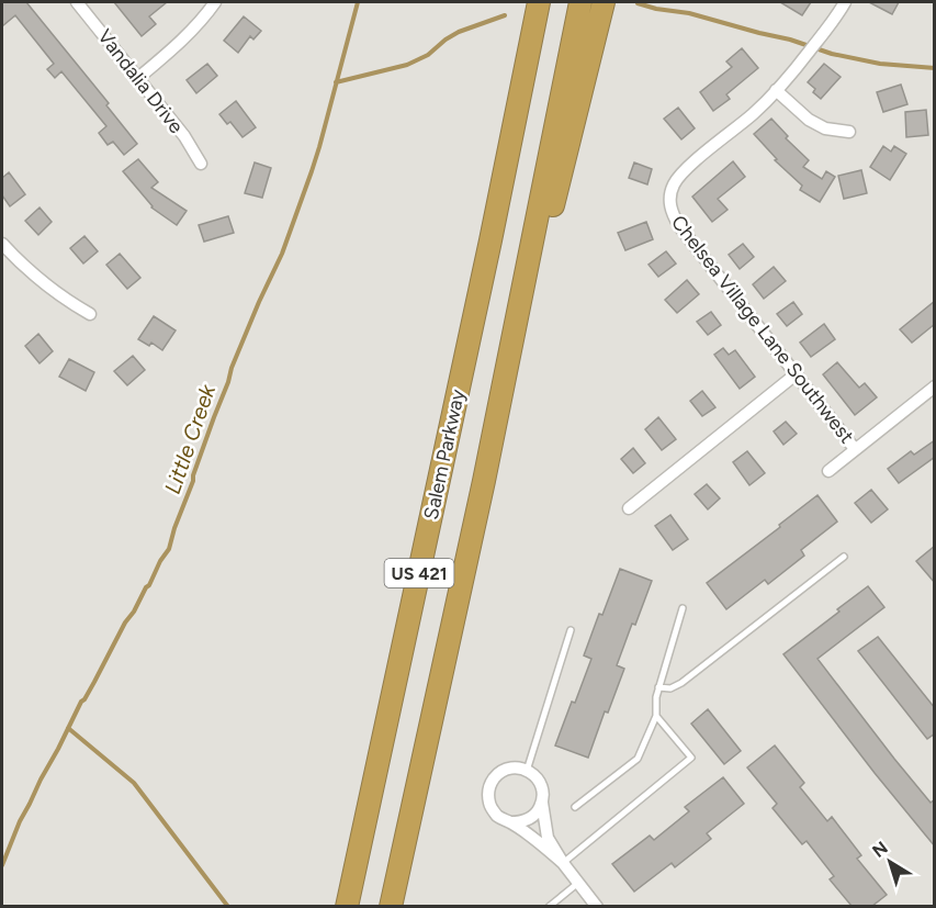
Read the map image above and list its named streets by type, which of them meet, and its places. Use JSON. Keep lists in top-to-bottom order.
{
  "streets": {
    "highway": ["Salem Parkway", "US 421"],
    "street": ["Vandalia Drive", "Chelsea Village Lane Southwest"]
  },
  "water": ["Little Creek"],
  "north": "top left"
}
